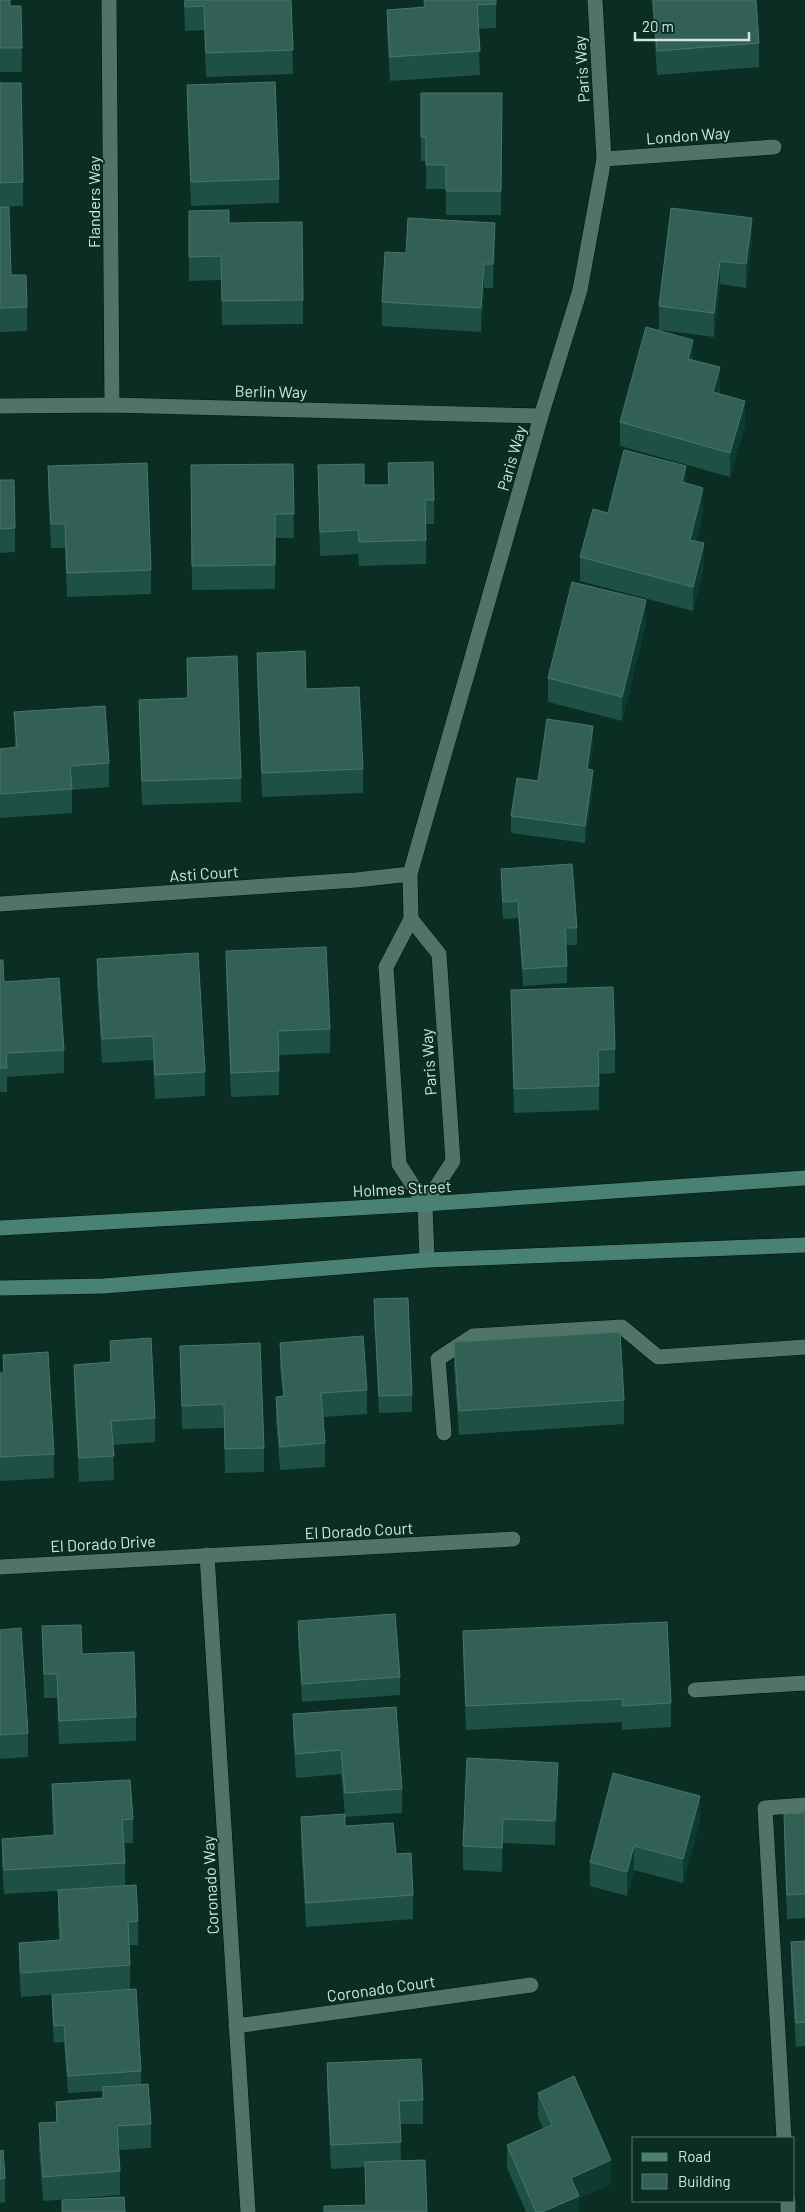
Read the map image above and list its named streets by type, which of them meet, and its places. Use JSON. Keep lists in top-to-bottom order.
{
  "streets": {
    "main road": ["Holmes Street"],
    "street": [
      "Paris Way",
      "London Way",
      "Flanders Way",
      "Berlin Way",
      "Asti Court",
      "El Dorado Court",
      "El Dorado Drive",
      "Coronado Way",
      "Coronado Court"
    ]
  },
  "crossings": [
    ["Paris Way", "London Way"],
    ["Paris Way", "Berlin Way"],
    ["Paris Way", "Asti Court"],
    ["Paris Way", "Holmes Street"],
    ["Flanders Way", "Berlin Way"],
    ["El Dorado Court", "El Dorado Drive"],
    ["El Dorado Court", "Coronado Way"],
    ["El Dorado Drive", "Coronado Way"],
    ["Coronado Way", "Coronado Court"]
  ],
  "legend": ["Road", "Building"],
  "scale_bar": "20 m"
}
